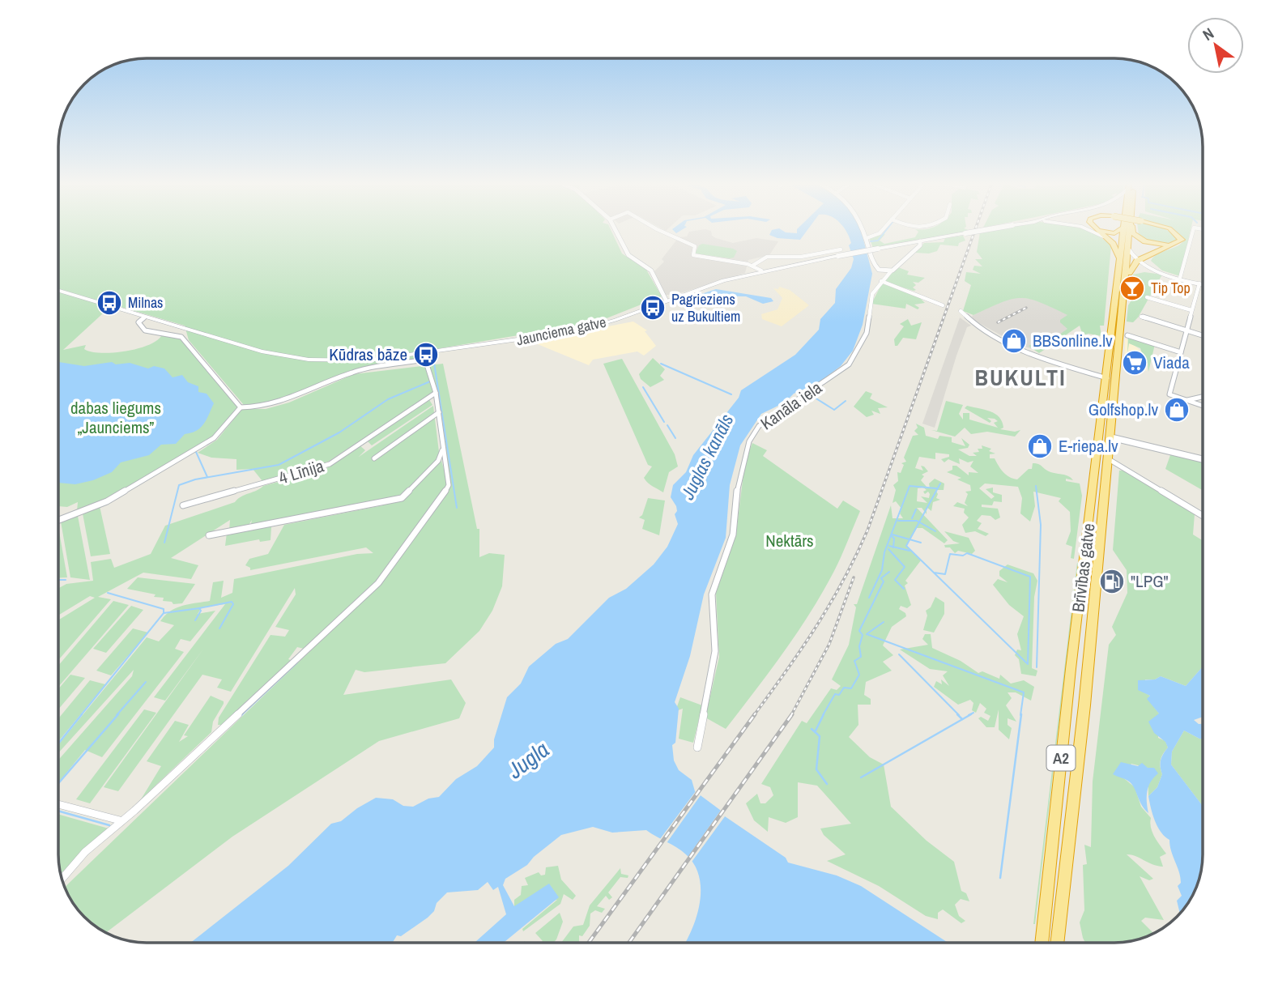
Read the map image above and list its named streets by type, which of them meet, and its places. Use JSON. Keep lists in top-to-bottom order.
{
  "streets": {
    "highway": ["Brīvības gatve", "A2"],
    "main road": ["Jaunciema gatve"],
    "street": ["Kanāla iela", "4 Līnija"]
  },
  "districts": ["BUKULTI"],
  "water": ["Juglas kanāls", "Jugla"],
  "parks": ["dabas liegums „Jaunciems”", "Nektārs"],
  "places": {
    "bar": ["Tip Top"],
    "bus stop": ["Milnas", "Pagrieziens uz Bukultiem", "Kūdras bāze"],
    "shop": ["BBSonline.lv", "Golfshop.lv", "E-riepa.lv"],
    "supermarket": ["Viada"],
    "fuel station": ["\"LPG\""]
  },
  "north": "top left"
}
